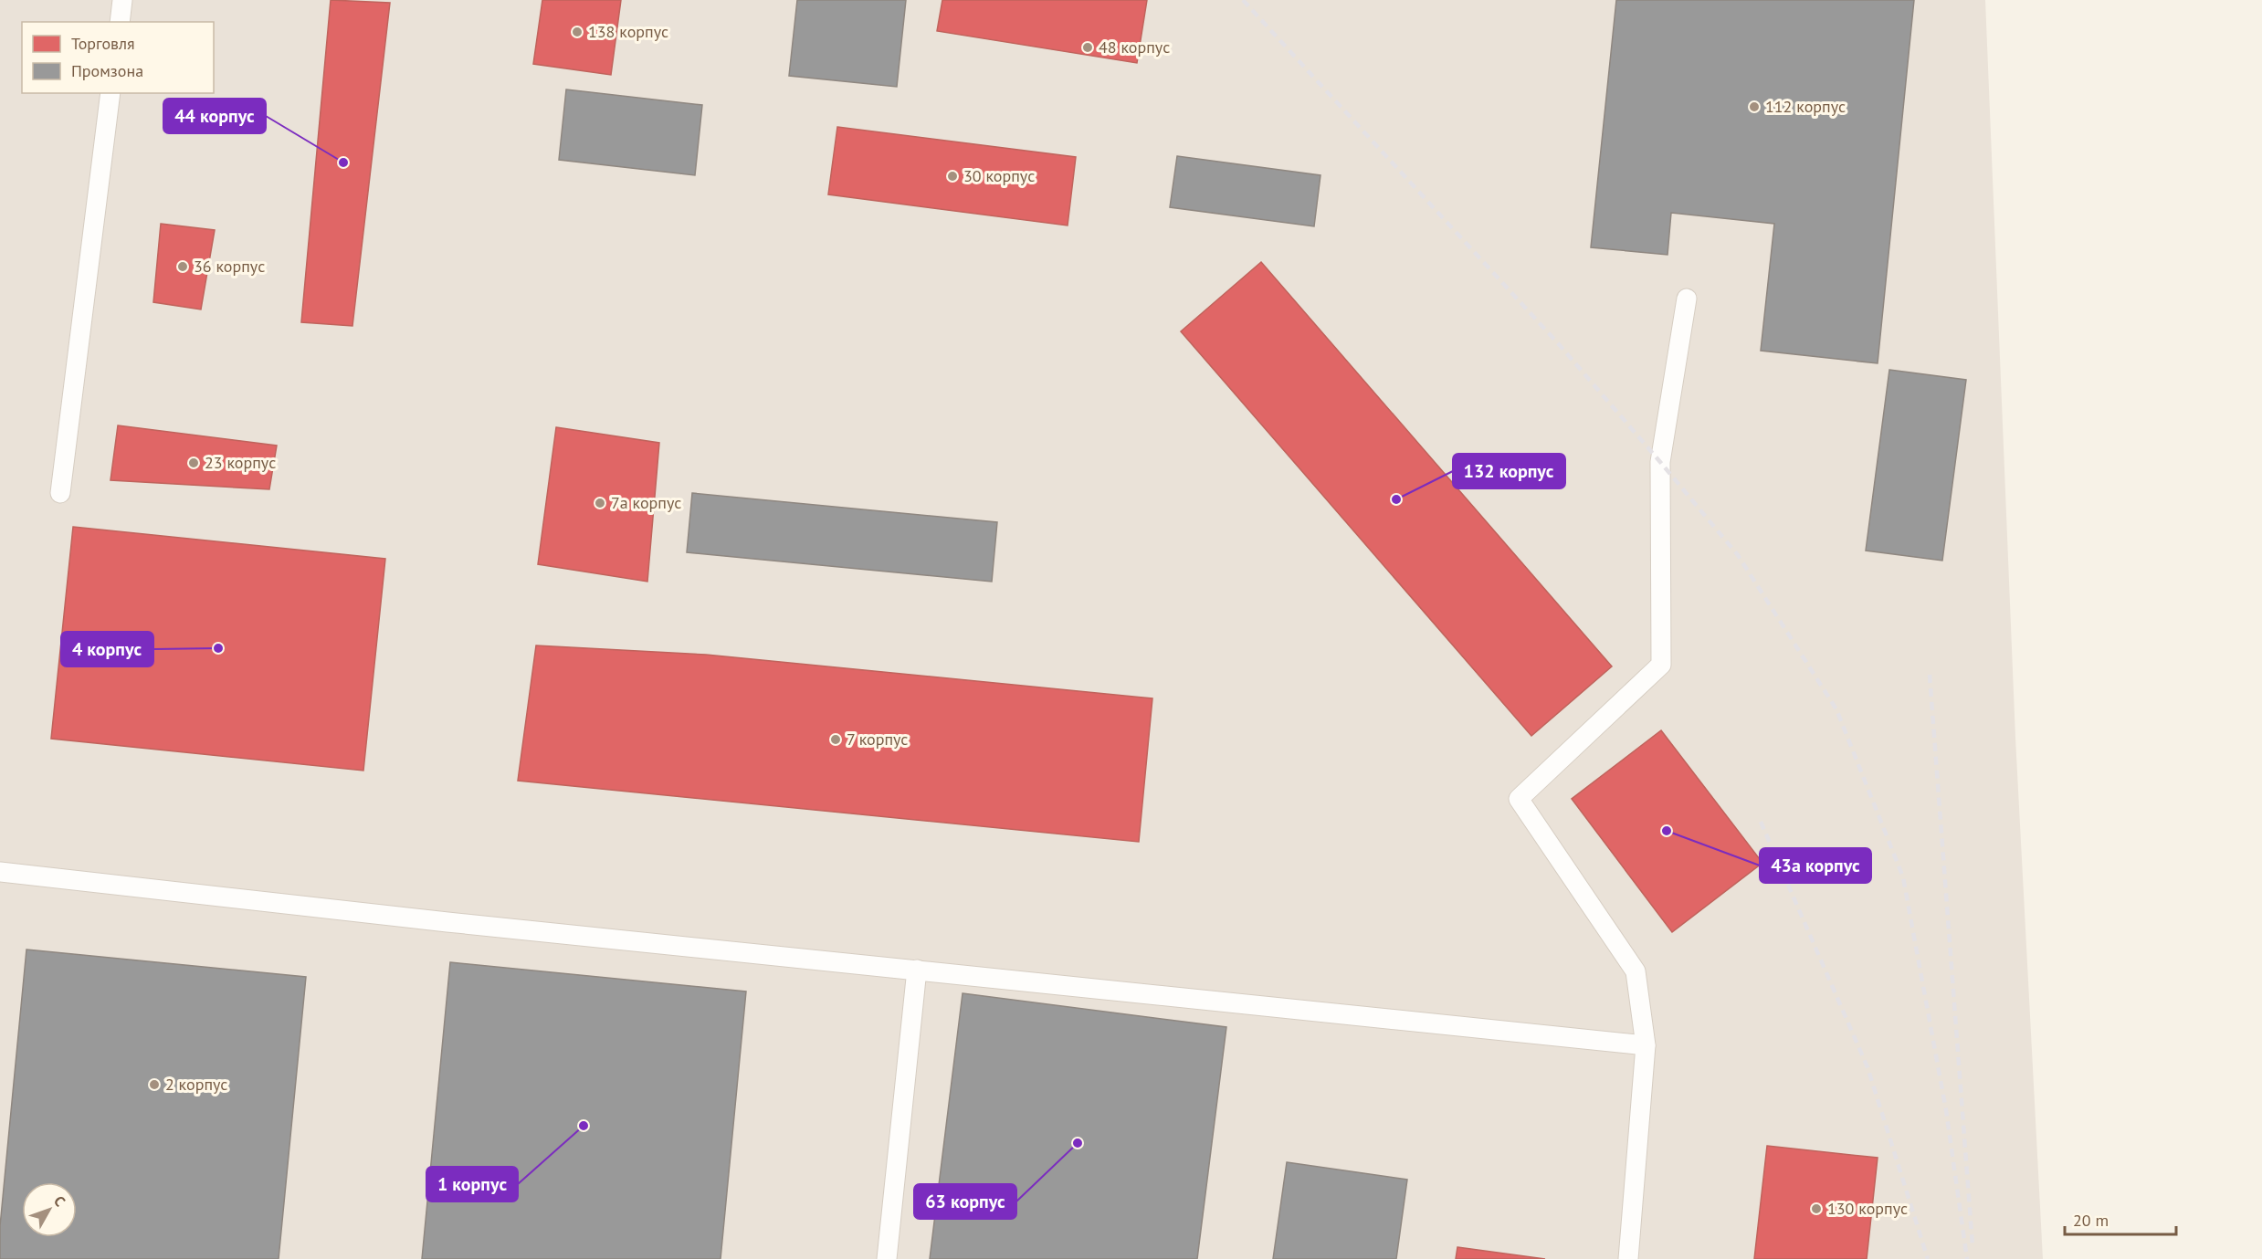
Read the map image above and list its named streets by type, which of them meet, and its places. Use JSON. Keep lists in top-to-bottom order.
{
  "places": [
    "138 корпус",
    "48 корпус",
    "112 корпус",
    "44 корпус",
    "30 корпус",
    "36 корпус",
    "23 корпус",
    "132 корпус",
    "7а корпус",
    "4 корпус",
    "7 корпус",
    "43а корпус",
    "2 корпус",
    "1 корпус",
    "63 корпус",
    "130 корпус"
  ],
  "legend": ["Торговля", "Промзона"],
  "scale_bar": "20 m",
  "north": "top right"
}
